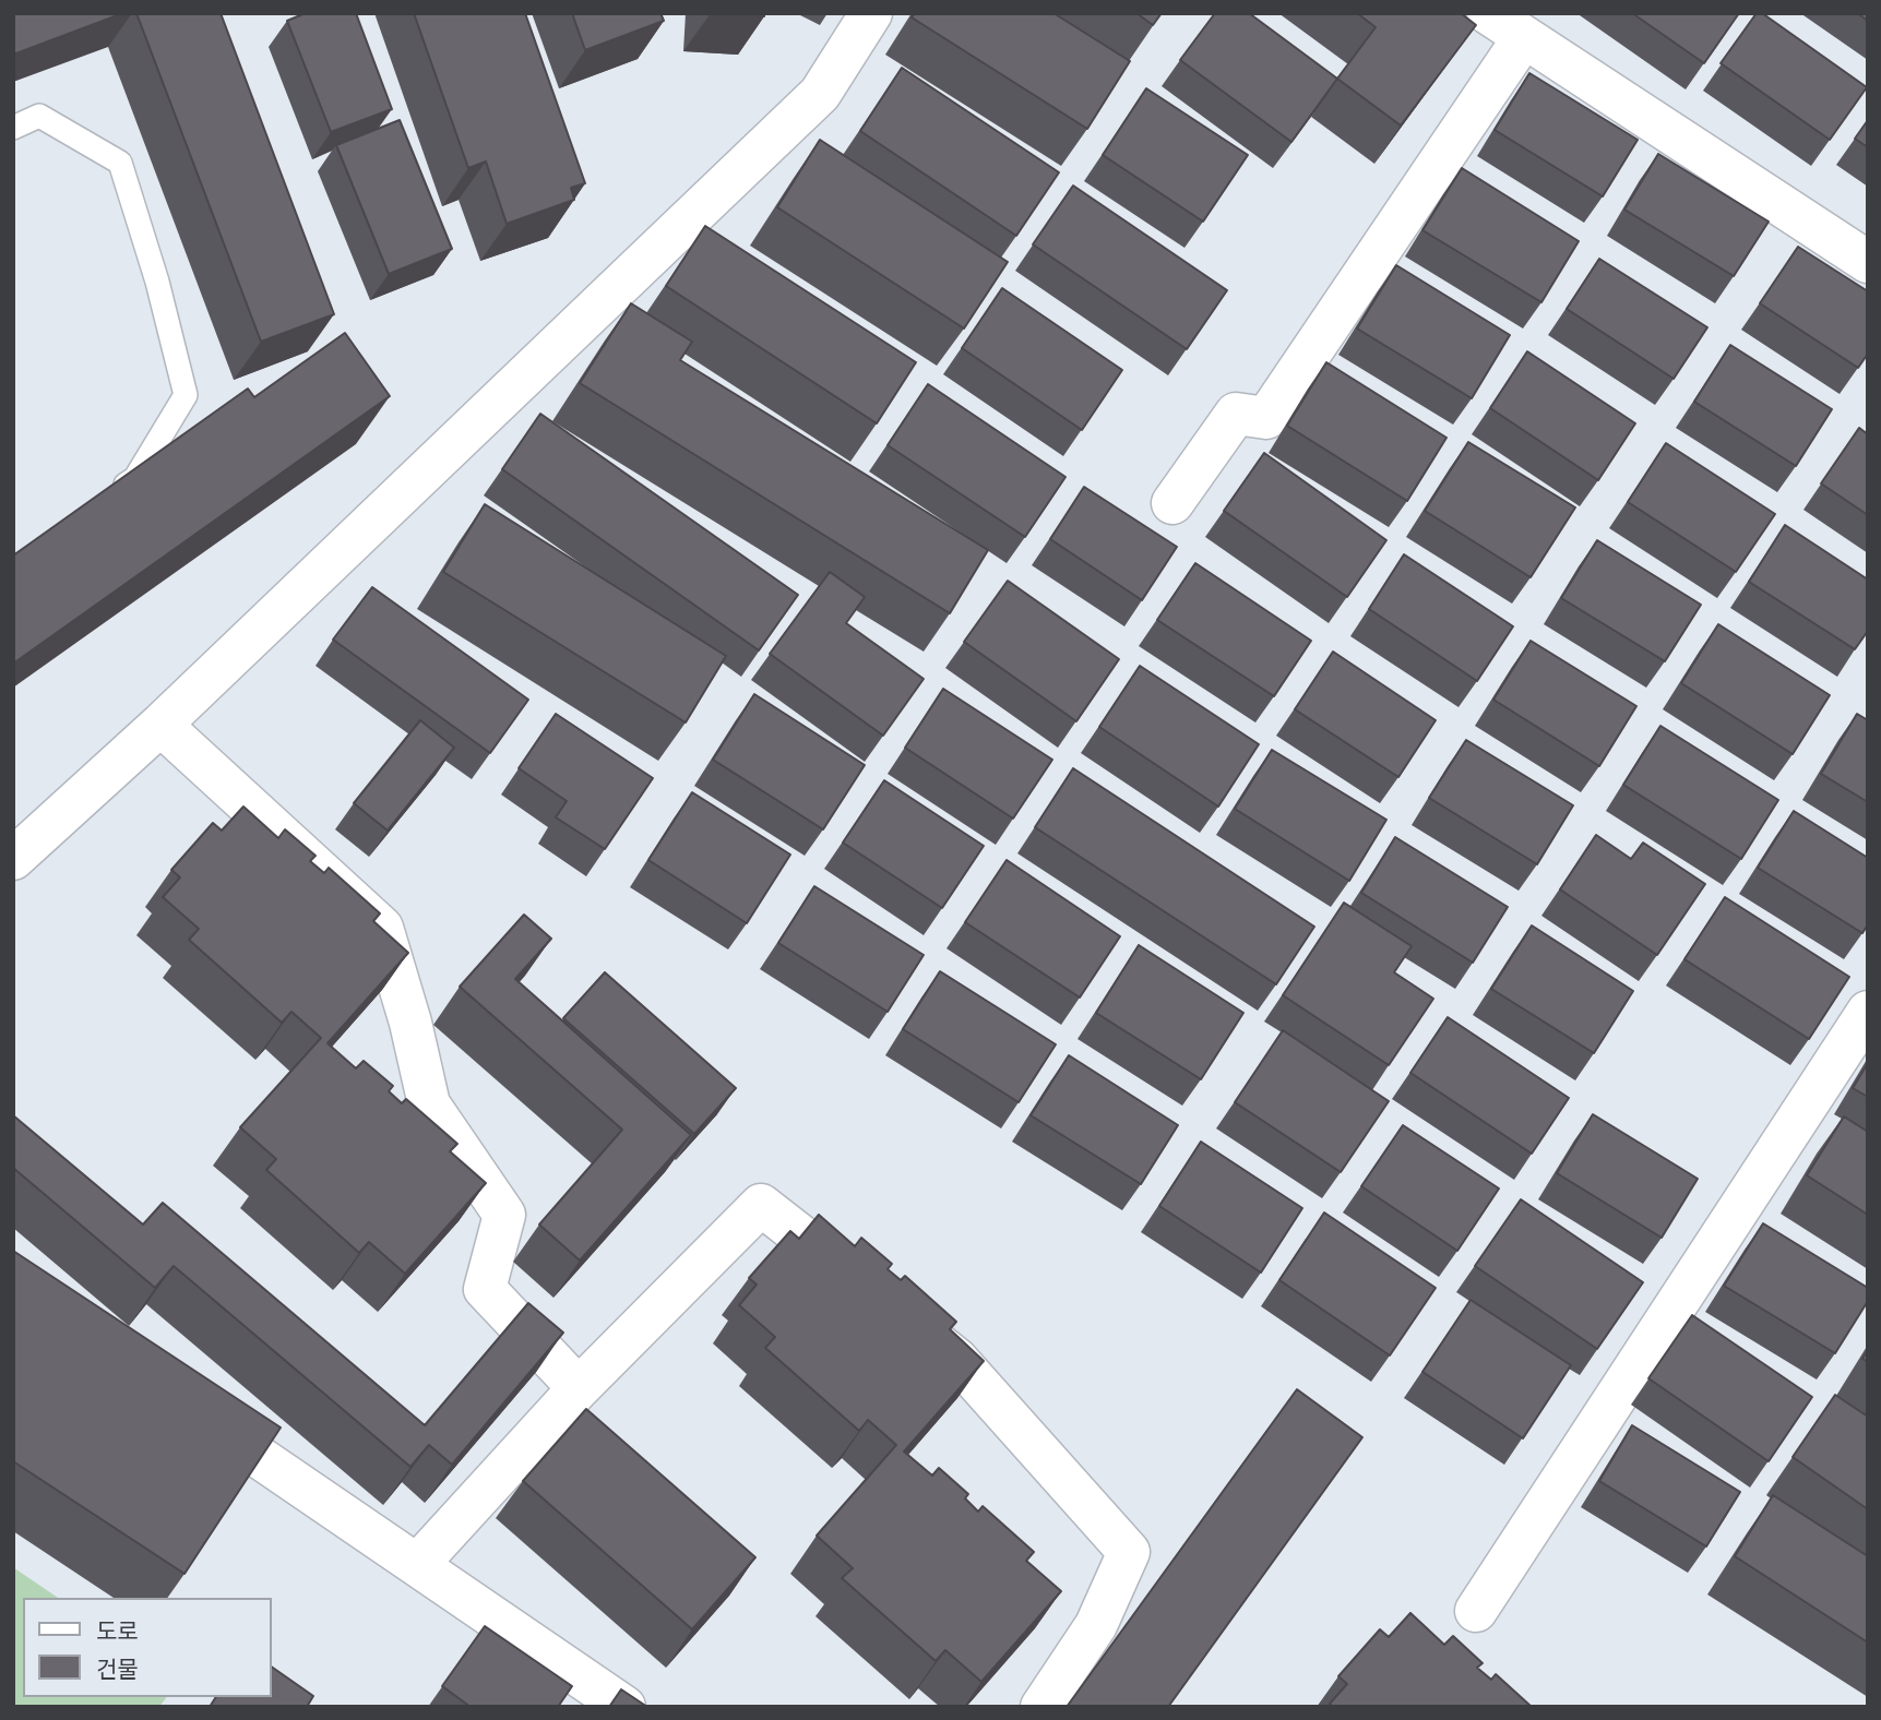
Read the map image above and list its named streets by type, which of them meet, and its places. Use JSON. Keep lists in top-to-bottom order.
{
  "legend": ["도로", "건물"]
}
